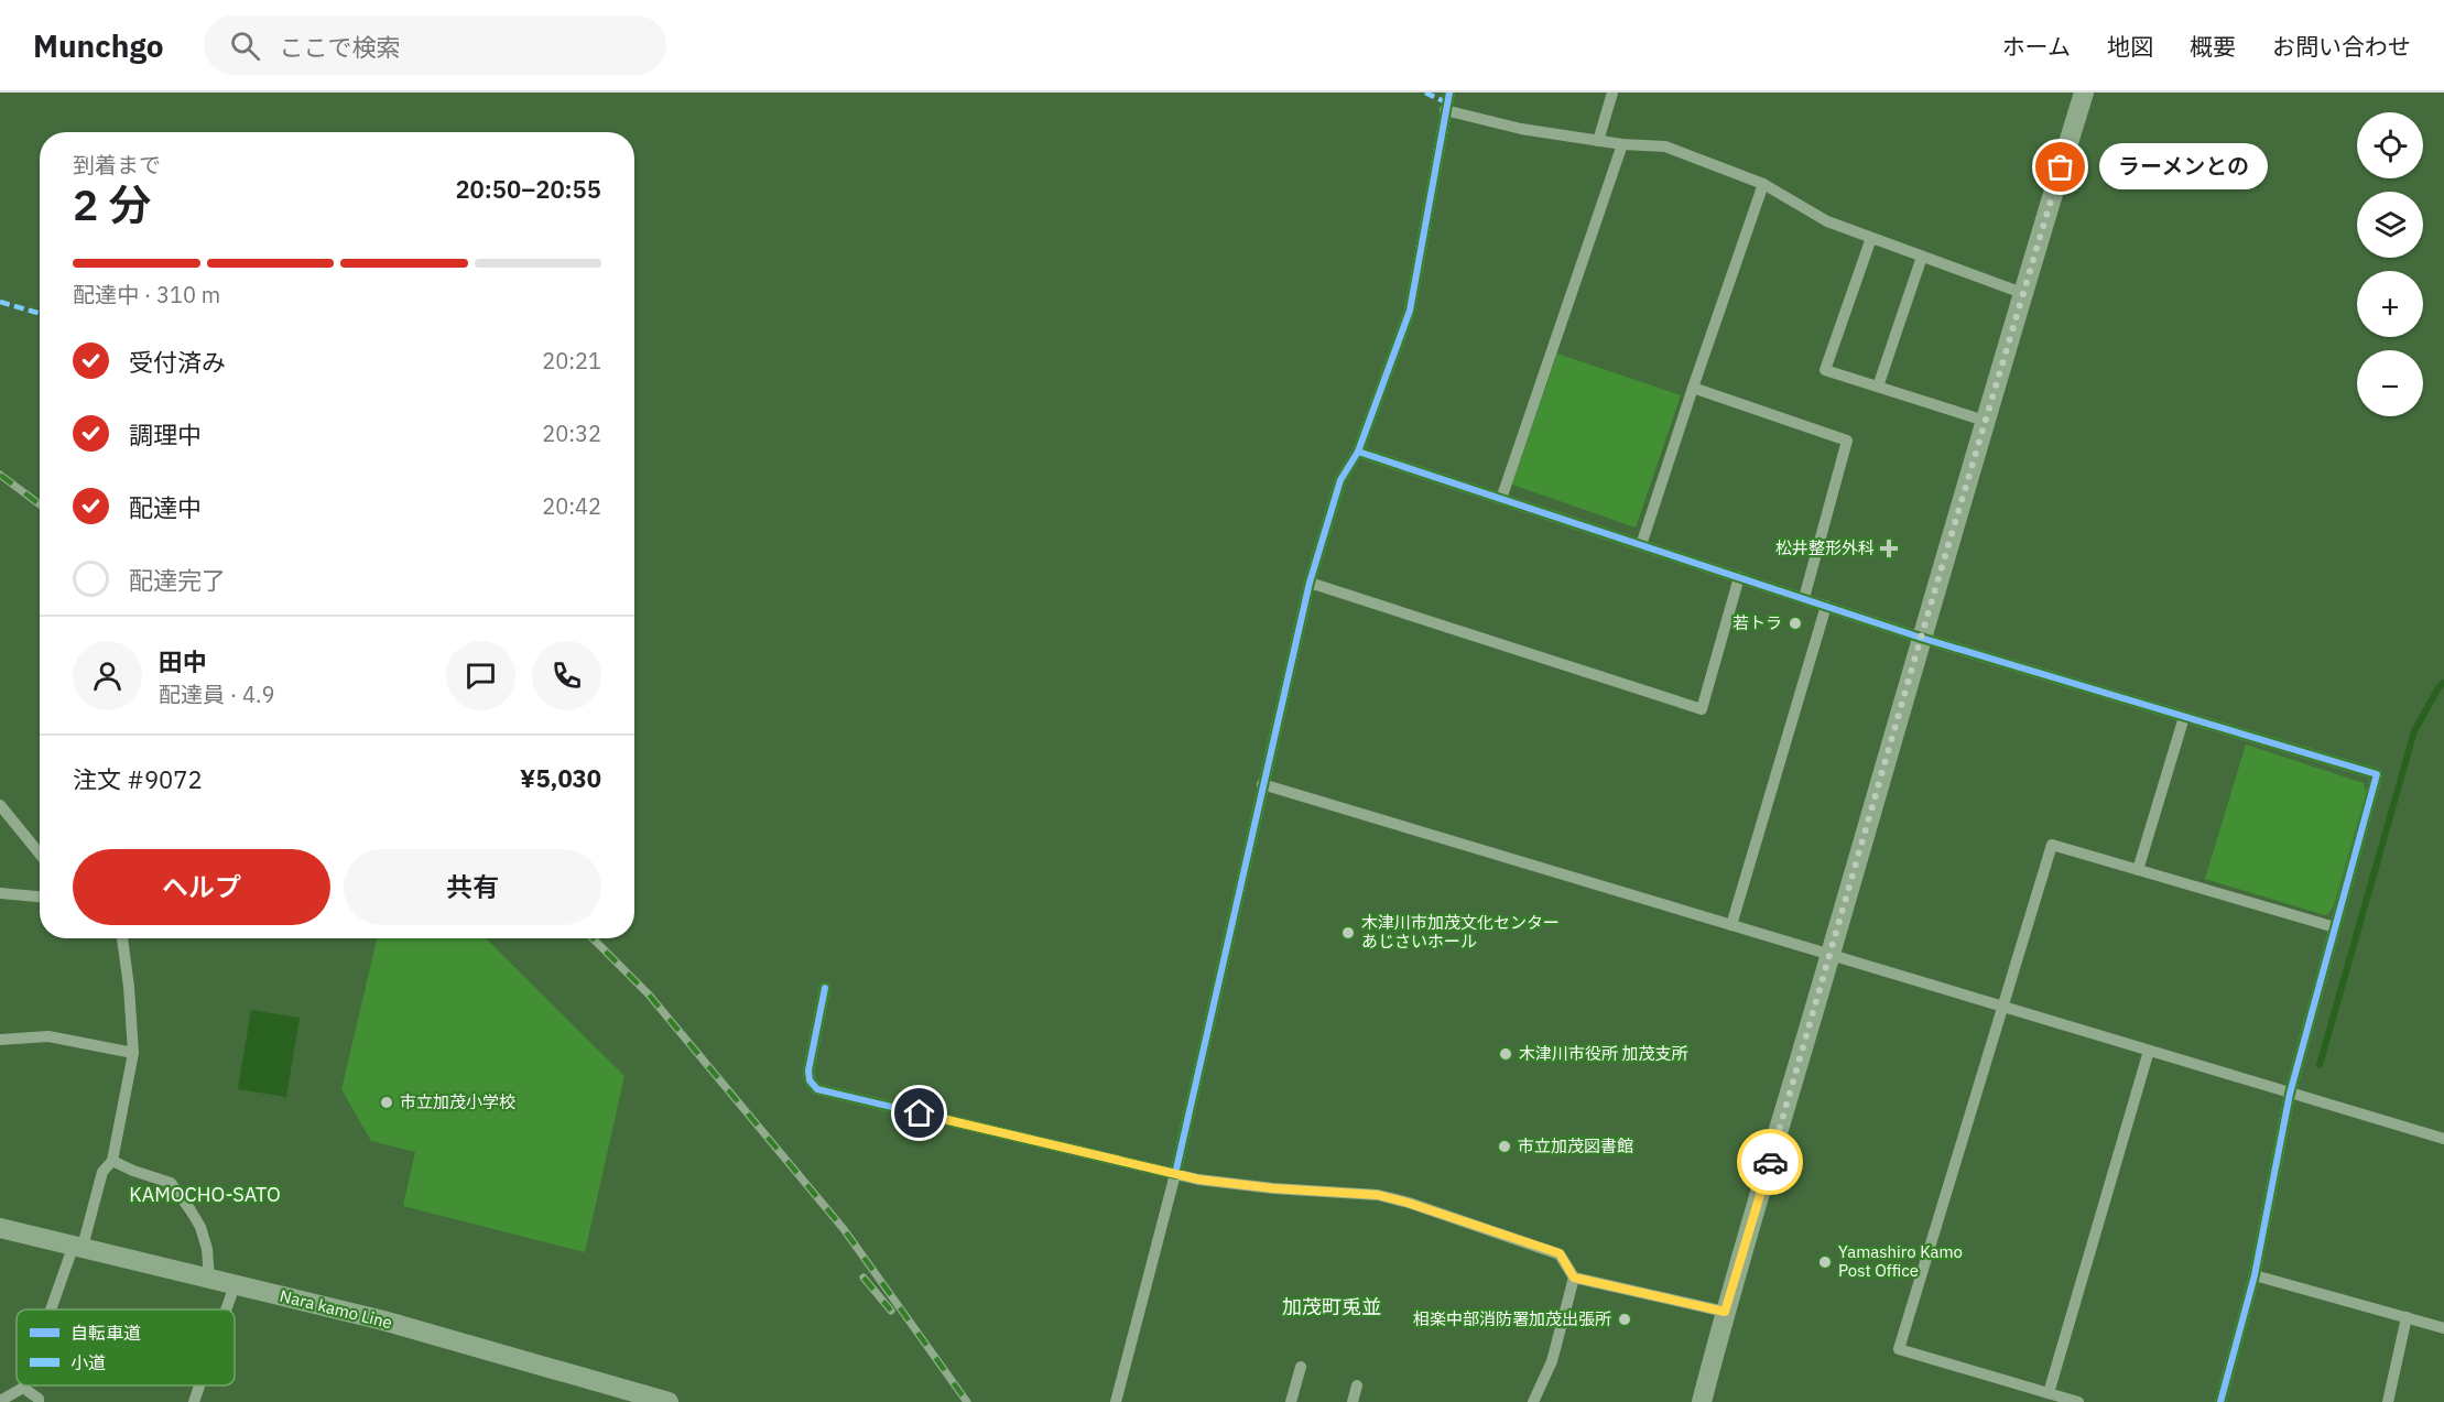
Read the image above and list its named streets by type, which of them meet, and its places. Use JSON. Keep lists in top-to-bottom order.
{
  "streets": {
    "main road": ["Nara kamo Line"]
  },
  "districts": ["KAMOCHO-SATO", "加茂町兎並"],
  "places": {
    "other": [
      "ラーメンとの",
      "若トラ",
      "木津川市加茂文化センター あじさいホール",
      "木津川市役所 加茂支所",
      "市立加茂小学校",
      "市立加茂図書館",
      "Yamashiro Kamo Post Office",
      "相楽中部消防署加茂出張所"
    ],
    "health": ["松井整形外科"]
  },
  "legend": ["自転車道", "小道"],
  "page": {
    "header": "Munchgo",
    "search": "ここで検索",
    "nav": [
      "ホーム",
      "地図",
      "概要",
      "お問い合わせ"
    ],
    "map_buttons": ["+", "−"],
    "heading": ["2 分", "到着まで", "20:50–20:55"],
    "panel": [
      "田中",
      "配達員 · 4.9",
      "注文 #9072",
      "¥5,030"
    ],
    "bubble": "ラーメンとの",
    "bar": "配達中 · 310 m",
    "list": [
      ["受付済み", "20:21"],
      ["調理中", "20:32"],
      ["配達中", "20:42"],
      "配達完了"
    ],
    "buttons": ["ヘルプ", "共有"]
  }
}
